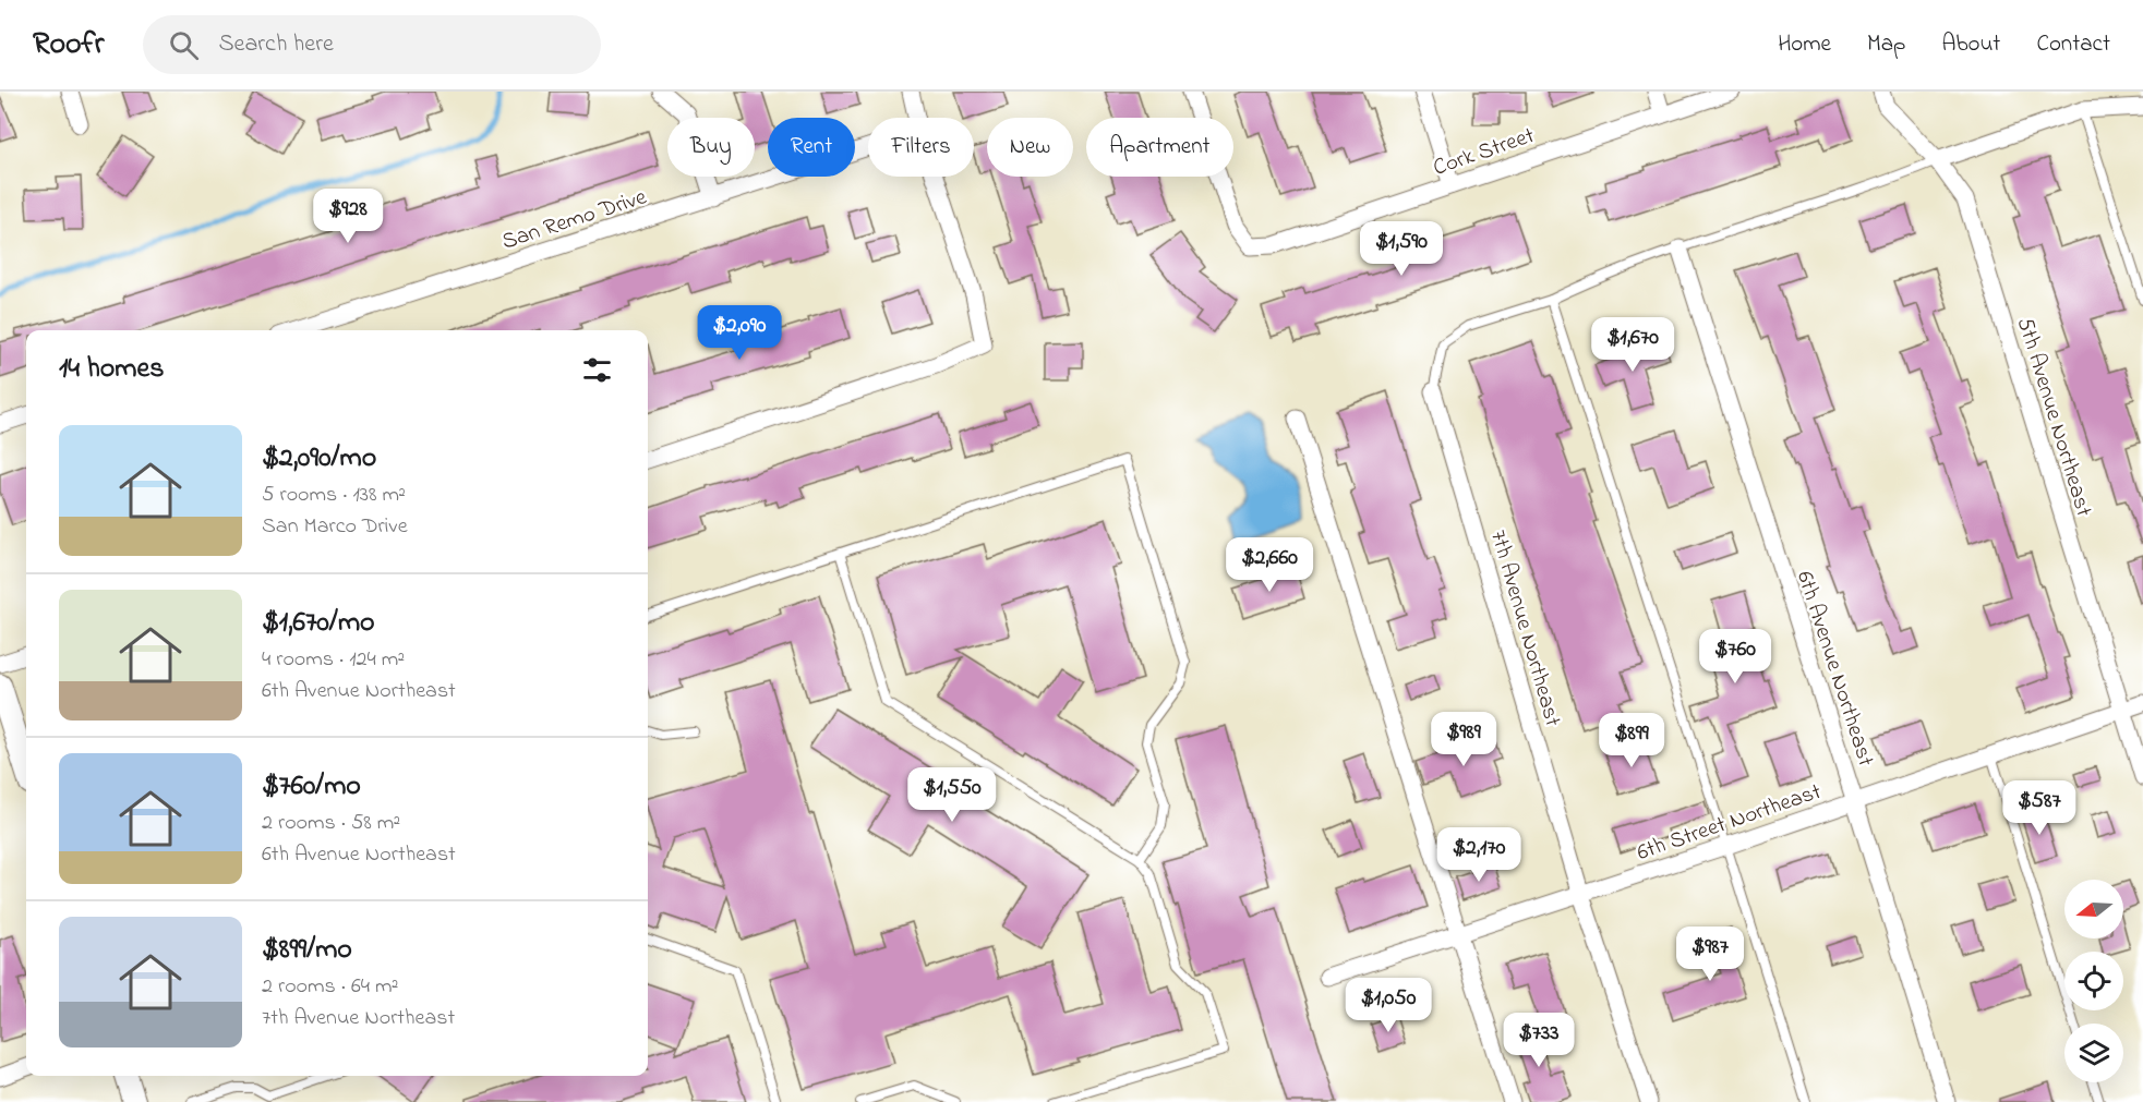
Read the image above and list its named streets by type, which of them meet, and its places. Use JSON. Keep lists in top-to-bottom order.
{
  "streets": {
    "street": [
      "Cork Street",
      "San Remo Drive",
      "5th Avenue Northeast",
      "7th Avenue Northeast",
      "6th Avenue Northeast",
      "6th Street Northeast"
    ]
  },
  "crossings": [
    ["5th Avenue Northeast", "6th Street Northeast"],
    ["7th Avenue Northeast", "6th Street Northeast"],
    ["6th Avenue Northeast", "6th Street Northeast"]
  ],
  "north": "left",
  "page": {
    "header": "Roofr",
    "search": "Search here",
    "nav": [
      "Home",
      "Map",
      "About",
      "Contact"
    ],
    "chip": [
      "Buy",
      "Rent",
      "Filters",
      "New",
      "Apartment"
    ],
    "price": [
      "$928",
      "$1,590",
      "$2,090",
      "$1,670",
      "$2,660",
      "$760",
      "$989",
      "$899",
      "$1,550",
      "$587",
      "$2,170",
      "$987",
      "$1,050",
      "$733"
    ],
    "heading": "14 homes",
    "list": [
      {
        "name": "$2,090/mo",
        "note": "5 rooms · 138 m² · San Marco Drive"
      },
      {
        "name": "$1,670/mo",
        "note": "4 rooms · 124 m² · 6th Avenue Northeast"
      },
      {
        "name": "$760/mo",
        "note": "2 rooms · 58 m² · 6th Avenue Northeast"
      },
      {
        "name": "$899/mo",
        "note": "2 rooms · 64 m² · 7th Avenue Northeast"
      }
    ]
  }
}
